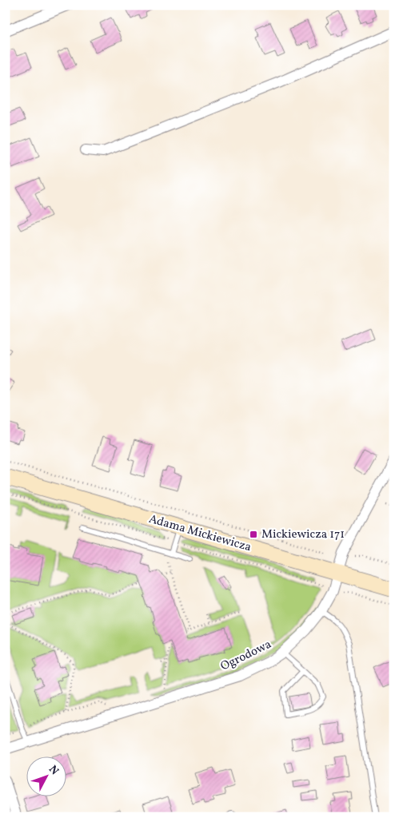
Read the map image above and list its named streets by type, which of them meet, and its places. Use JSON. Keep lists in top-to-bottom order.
{
  "streets": {
    "main road": ["Adama Mickiewicza"],
    "street": ["Ogrodowa"]
  },
  "crossings": [
    ["Adama Mickiewicza", "Ogrodowa"]
  ],
  "places": {
    "transit": ["Mickiewicza 171"]
  },
  "north": "top right"
}
